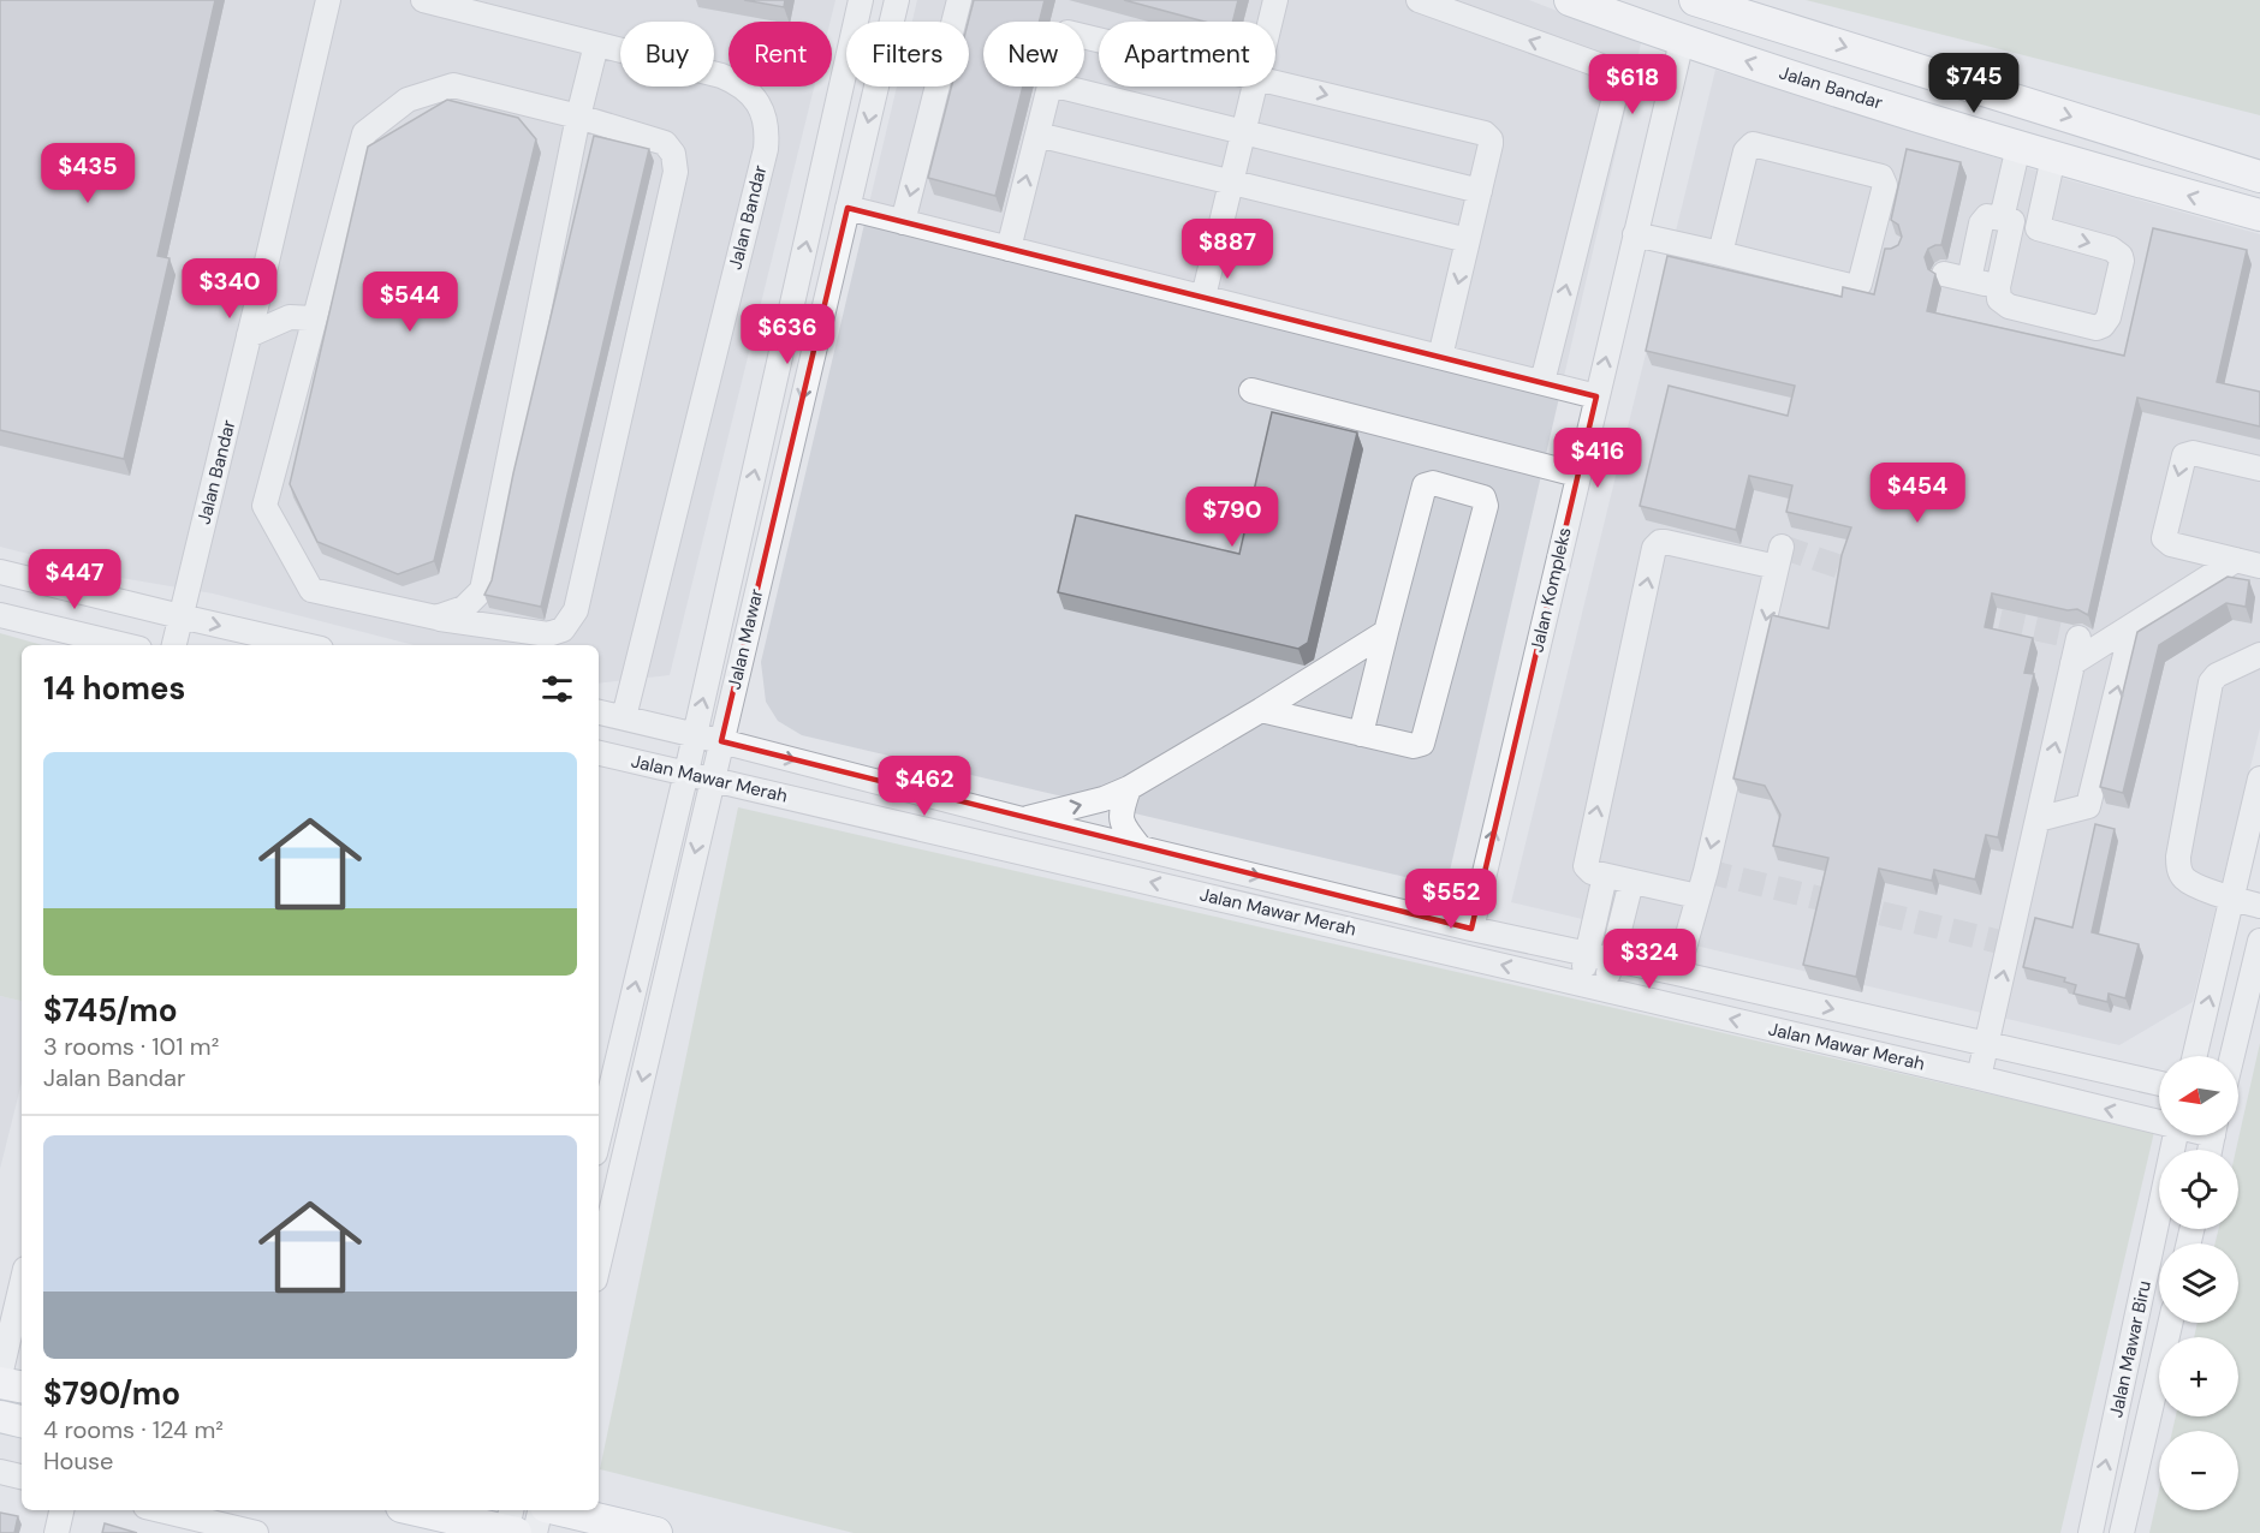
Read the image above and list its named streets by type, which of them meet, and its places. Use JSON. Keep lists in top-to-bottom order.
{
  "streets": {
    "main road": ["Jalan Bandar"],
    "street": [
      "Jalan Kompleks",
      "Jalan Mawar",
      "Jalan Mawar Merah",
      "Jalan Mawar Biru"
    ]
  },
  "crossings": [
    ["Jalan Bandar", "Jalan Kompleks"],
    ["Jalan Bandar", "Jalan Mawar Merah"],
    ["Jalan Kompleks", "Jalan Mawar Merah"],
    ["Jalan Mawar", "Jalan Mawar Merah"]
  ],
  "north": "left",
  "page": {
    "chip": [
      "Buy",
      "Rent",
      "Filters",
      "New",
      "Apartment"
    ],
    "price": [
      "$745",
      "$618",
      "$435",
      "$887",
      "$340",
      "$544",
      "$636",
      "$416",
      "$454",
      "$790",
      "$447",
      "$462",
      "$552",
      "$324"
    ],
    "heading": "14 homes",
    "list": [
      {
        "name": "$745/mo",
        "note": "3 rooms · 101 m² · Jalan Bandar"
      },
      {
        "name": "$790/mo",
        "note": "4 rooms · 124 m² · House"
      }
    ],
    "map_buttons": ["+", "−"]
  }
}
